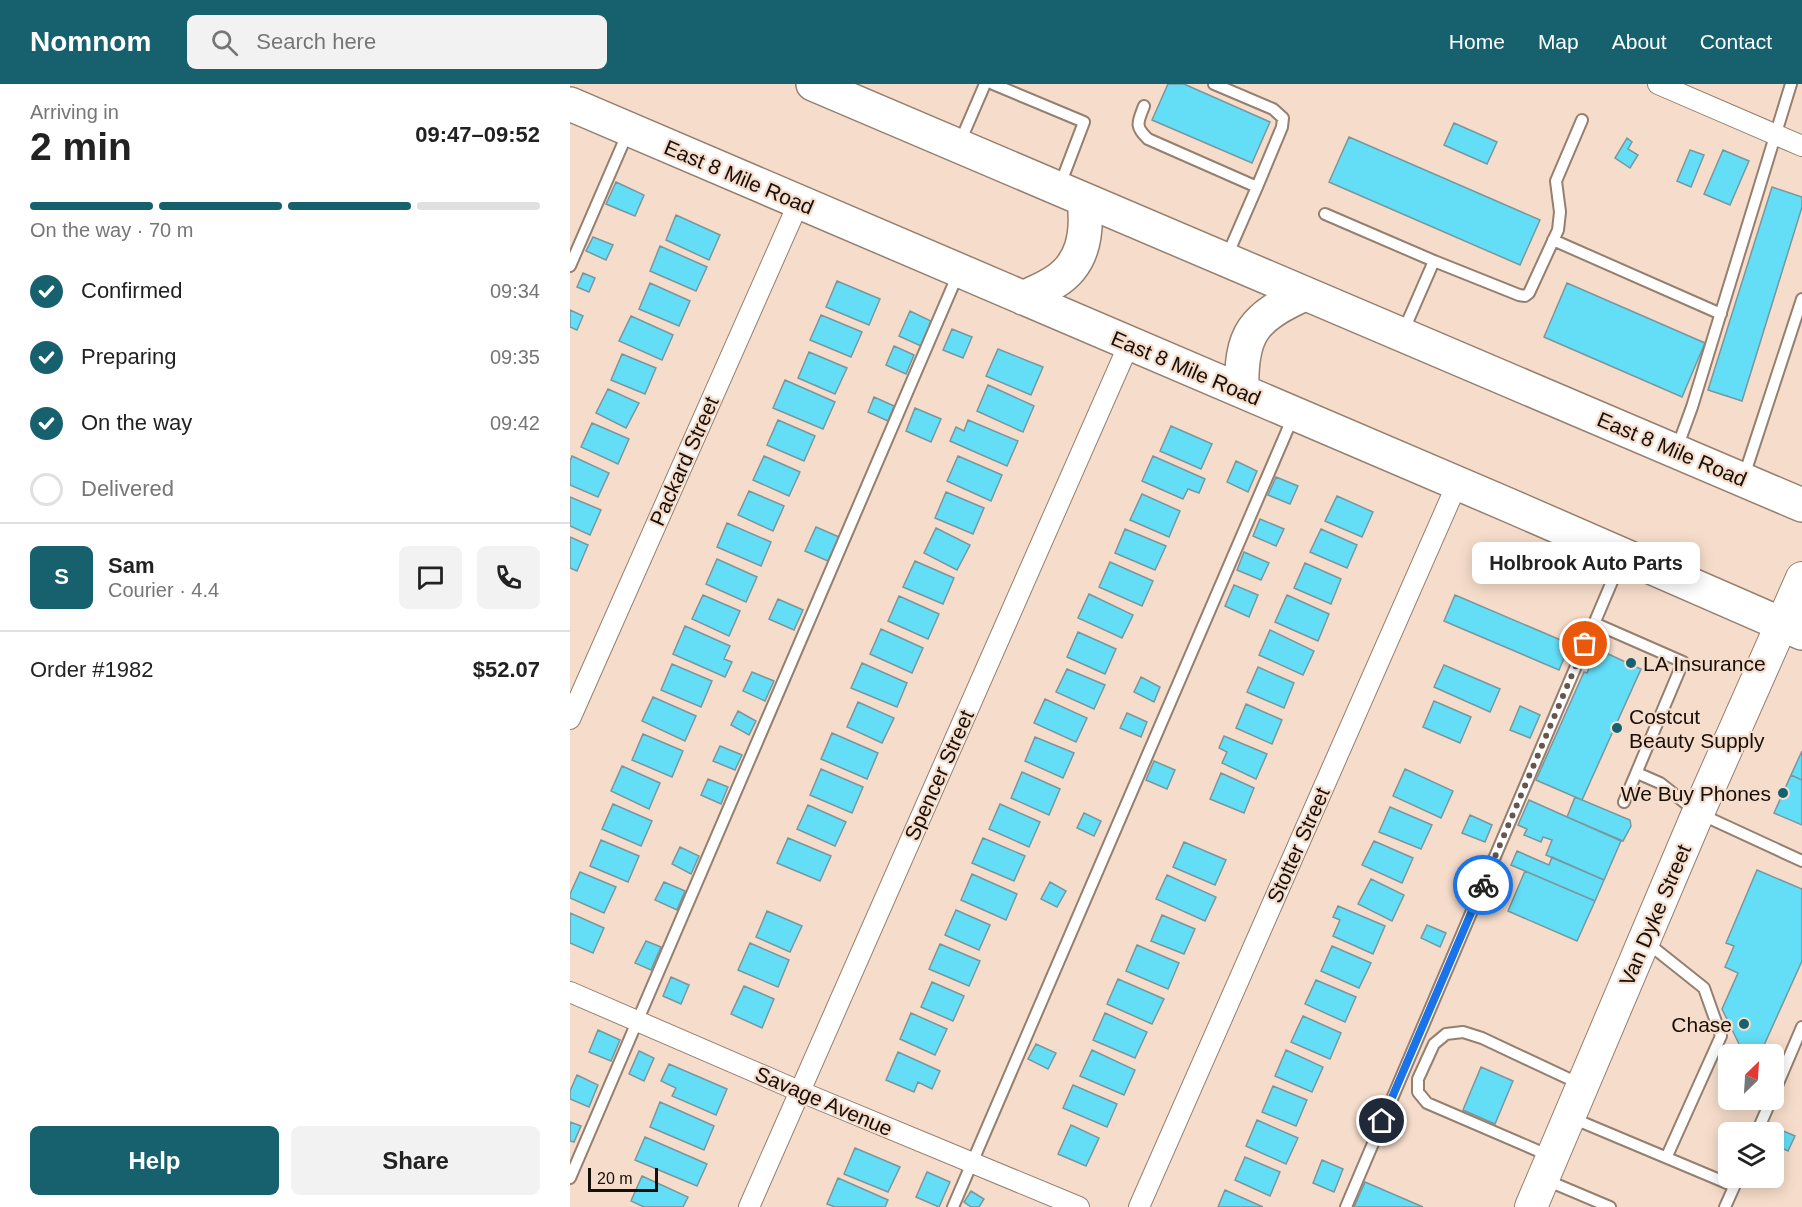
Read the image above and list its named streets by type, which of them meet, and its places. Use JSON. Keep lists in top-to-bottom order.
{
  "streets": {
    "highway": ["East 8 Mile Road"],
    "main road": ["Van Dyke Street"],
    "street": [
      "Packard Street",
      "Spencer Street",
      "Stotter Street",
      "Savage Avenue"
    ]
  },
  "crossings": [
    ["East 8 Mile Road", "Packard Street"],
    ["East 8 Mile Road", "Spencer Street"],
    ["East 8 Mile Road", "Stotter Street"],
    ["East 8 Mile Road", "Van Dyke Street"],
    ["Spencer Street", "Savage Avenue"]
  ],
  "places": [
    "Holbrook Auto Parts",
    "LA Insurance",
    "Costcut Beauty Supply",
    "We Buy Phones",
    "Chase"
  ],
  "scale_bar": "20 m",
  "north": "top right",
  "page": {
    "header": "Nomnom",
    "search": "Search here",
    "nav": [
      "Home",
      "Map",
      "About",
      "Contact"
    ],
    "heading": ["2 min", "Arriving in", "09:47–09:52"],
    "panel": [
      "Sam",
      "Courier · 4.4",
      "Order #1982",
      "$52.07"
    ],
    "bar": "On the way · 70 m",
    "list": [
      ["Confirmed", "09:34"],
      ["Preparing", "09:35"],
      ["On the way", "09:42"],
      "Delivered"
    ],
    "bubble": "Holbrook Auto Parts",
    "round": "S",
    "buttons": ["Help", "Share"],
    "scale": "20 m"
  }
}
